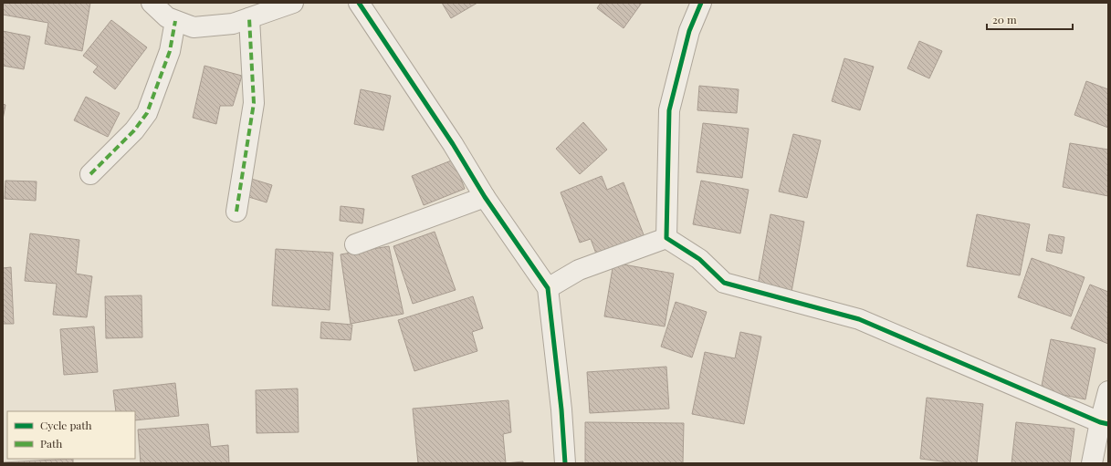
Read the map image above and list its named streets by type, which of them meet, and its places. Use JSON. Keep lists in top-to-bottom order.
{
  "legend": ["Cycle path", "Path"],
  "scale_bar": "20 m"
}
